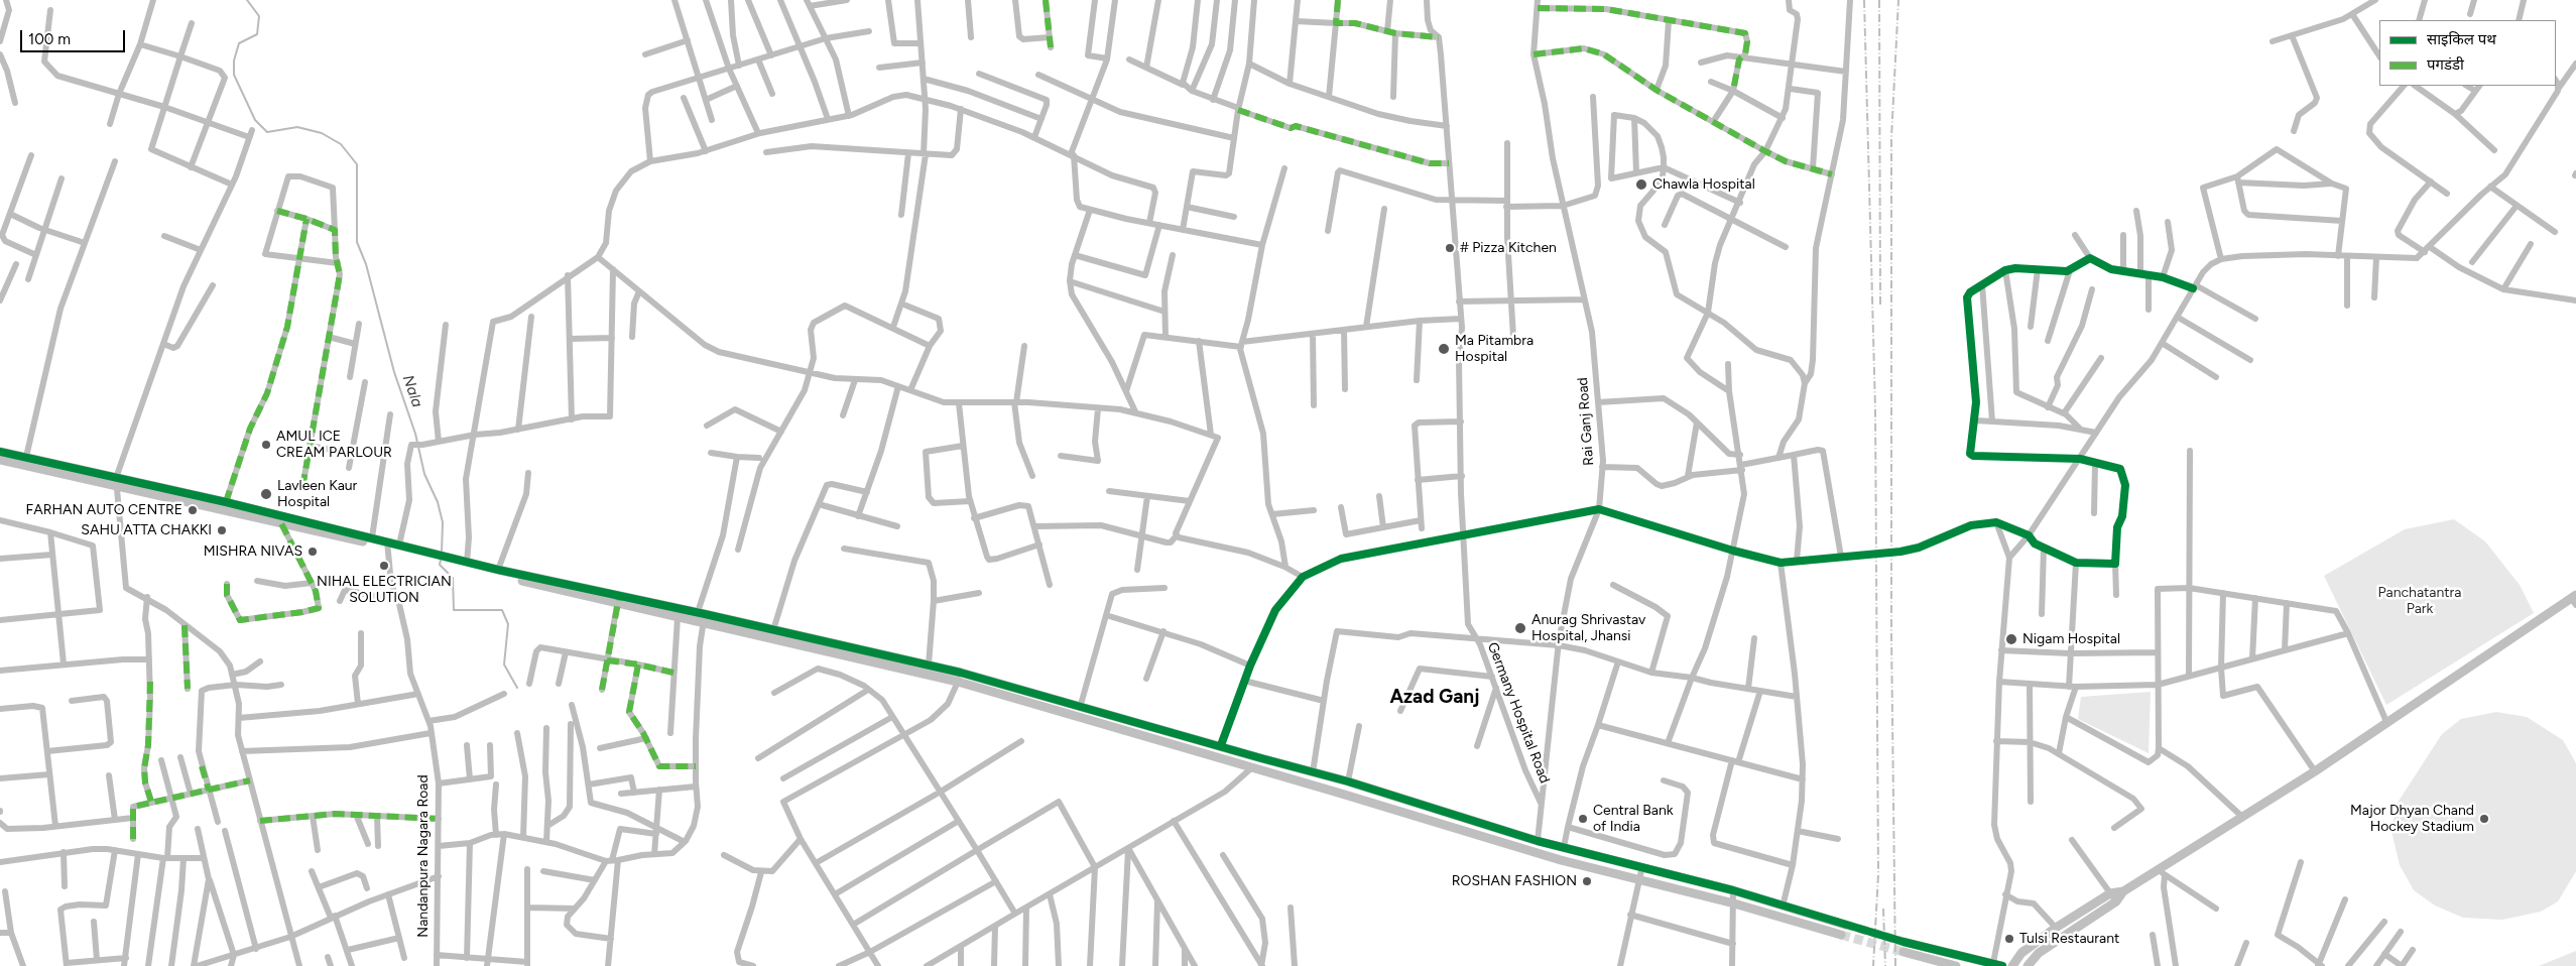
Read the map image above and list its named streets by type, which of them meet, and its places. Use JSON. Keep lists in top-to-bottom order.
{
  "streets": {
    "street": ["Rai Ganj Road", "Germany Hospital Road", "Nandanpura Nagara Road"]
  },
  "crossings": [
    ["Rai Ganj Road", "Germany Hospital Road"]
  ],
  "districts": ["Azad Ganj"],
  "water": ["Nala"],
  "parks": ["Panchatantra Park"],
  "places": [
    "Chawla Hospital",
    "# Pizza Kitchen",
    "Ma Pitambra Hospital",
    "AMUL ICE CREAM PARLOUR",
    "Lavleen Kaur Hospital",
    "FARHAN AUTO CENTRE",
    "SAHU ATTA CHAKKI",
    "MISHRA NIVAS",
    "NIHAL ELECTRICIAN SOLUTION",
    "Anurag Shrivastav Hospital, Jhansi",
    "Nigam Hospital",
    "Central Bank of India",
    "Major Dhyan Chand Hockey Stadium",
    "ROSHAN FASHION",
    "Tulsi Restaurant"
  ],
  "legend": ["साइकिल पथ", "पगडंडी"],
  "scale_bar": "100 m"
}
